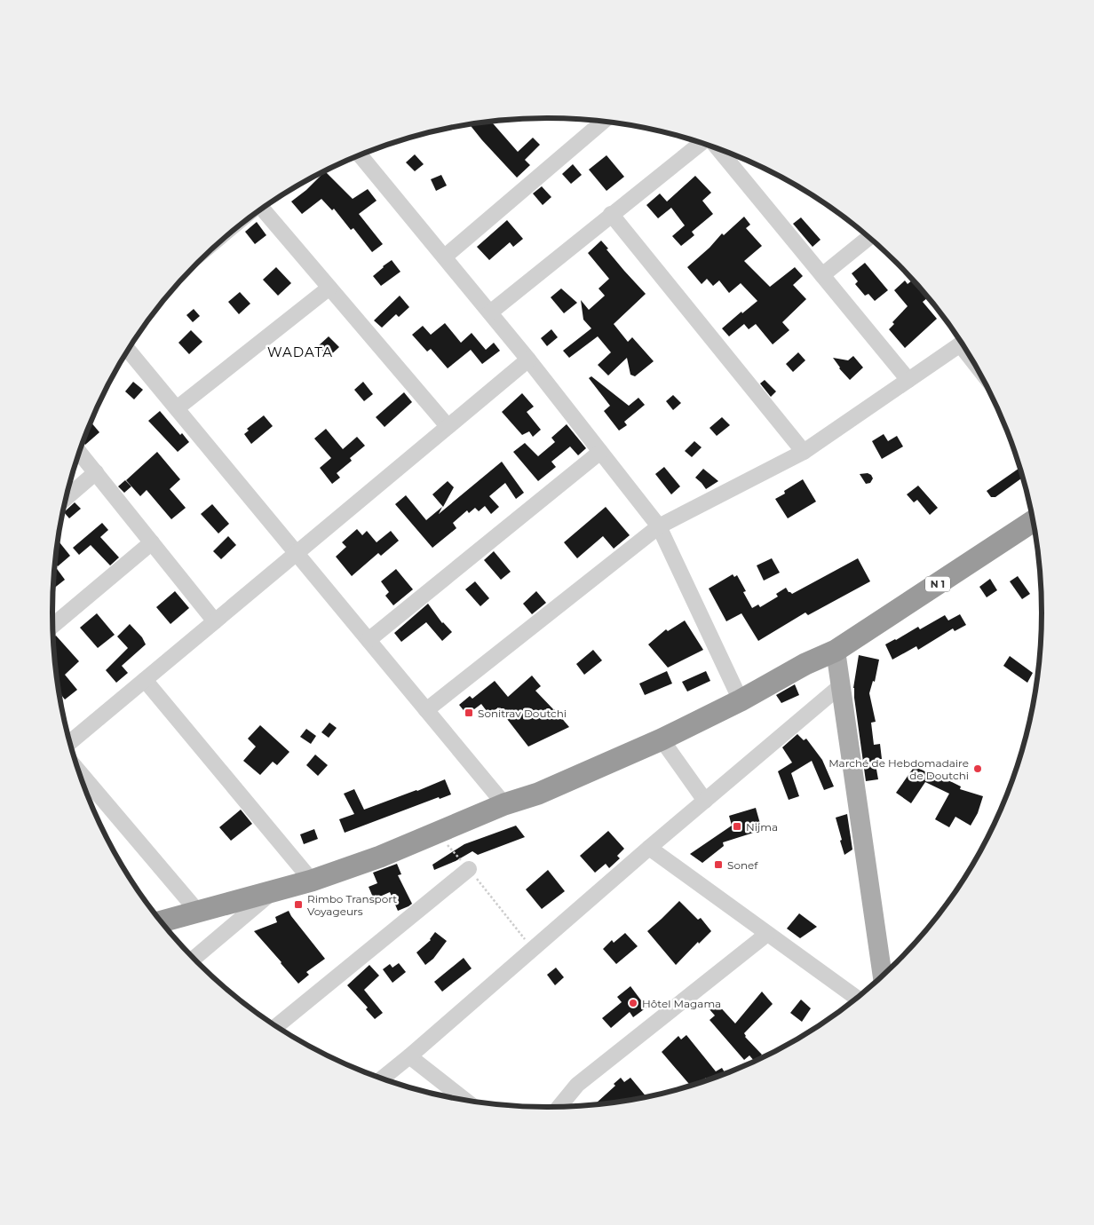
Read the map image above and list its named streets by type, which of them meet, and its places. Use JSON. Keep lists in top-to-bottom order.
{
  "streets": {
    "highway": ["N 1"]
  },
  "districts": ["WADATA"],
  "places": {
    "transit": [
      "Sonitrav Doutchi",
      "Nijma",
      "Sonef",
      "Rimbo Transport Voyageurs"
    ],
    "other": ["Marché de Hebdomadaire de Doutchi", "Hôtel Magama"]
  }
}
